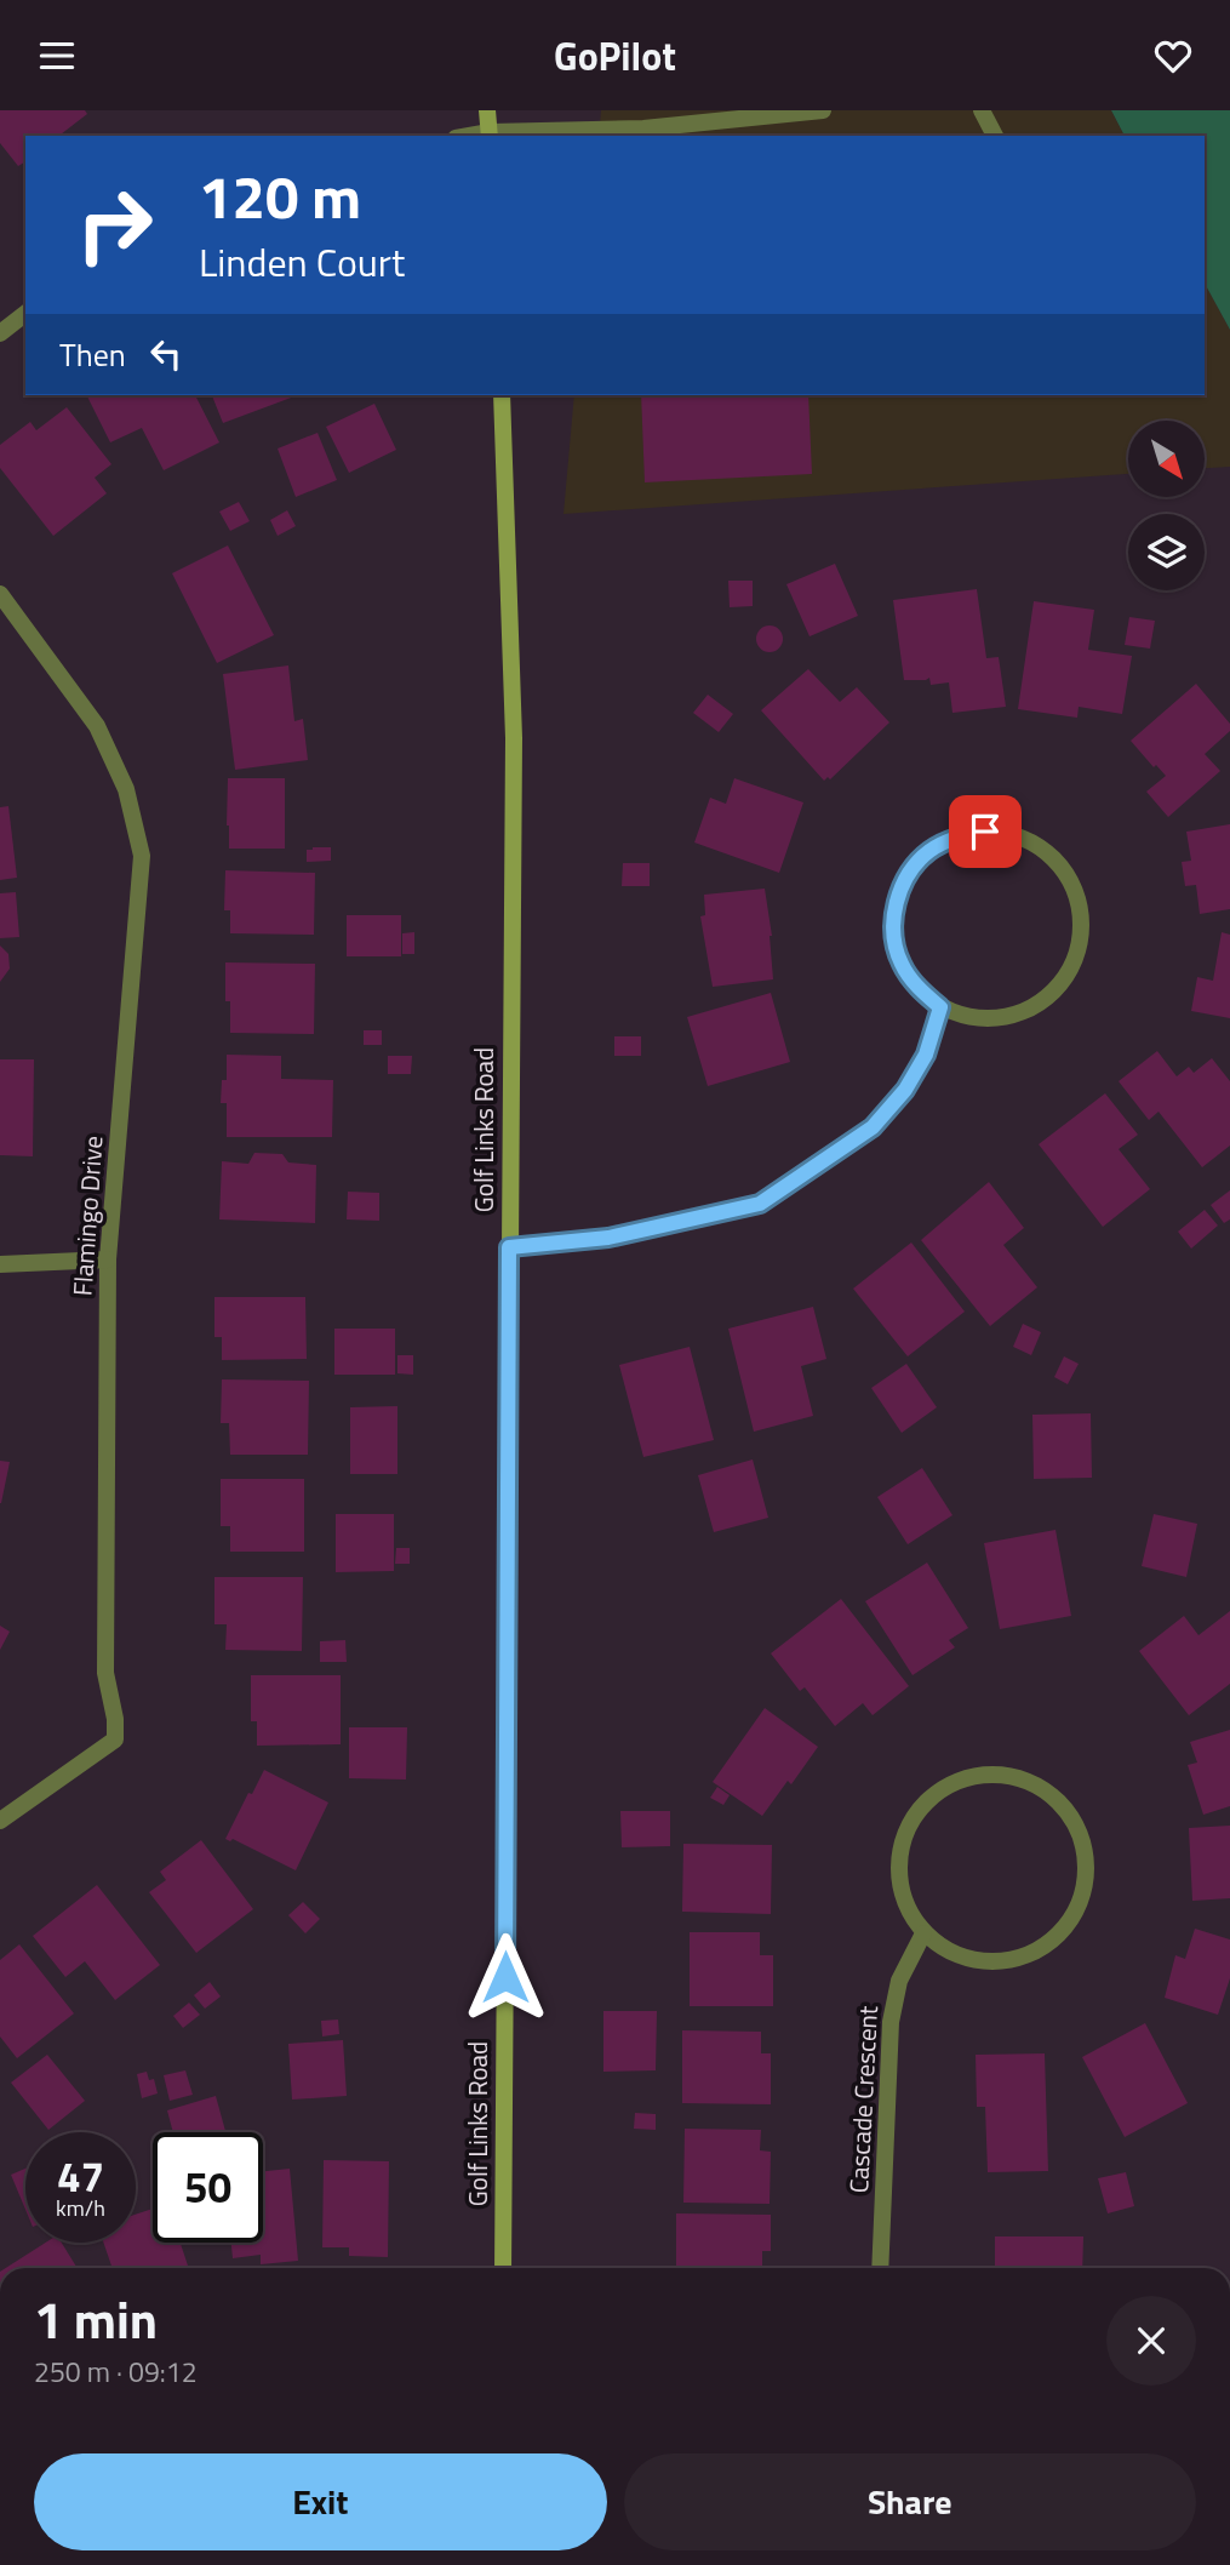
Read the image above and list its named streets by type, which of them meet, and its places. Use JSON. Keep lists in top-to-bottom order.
{
  "streets": {
    "main road": ["Golf Links Road"],
    "street": ["Flamingo Drive", "Cascade Crescent"]
  },
  "north": "bottom right",
  "page": {
    "header": "GoPilot",
    "turn": ["120 m", "Linden Court"],
    "then": "Then",
    "speed": "47 km/h",
    "limit": "50",
    "heading": ["1 min", "250 m · 09:12"],
    "buttons": ["Exit", "Share"]
  }
}
